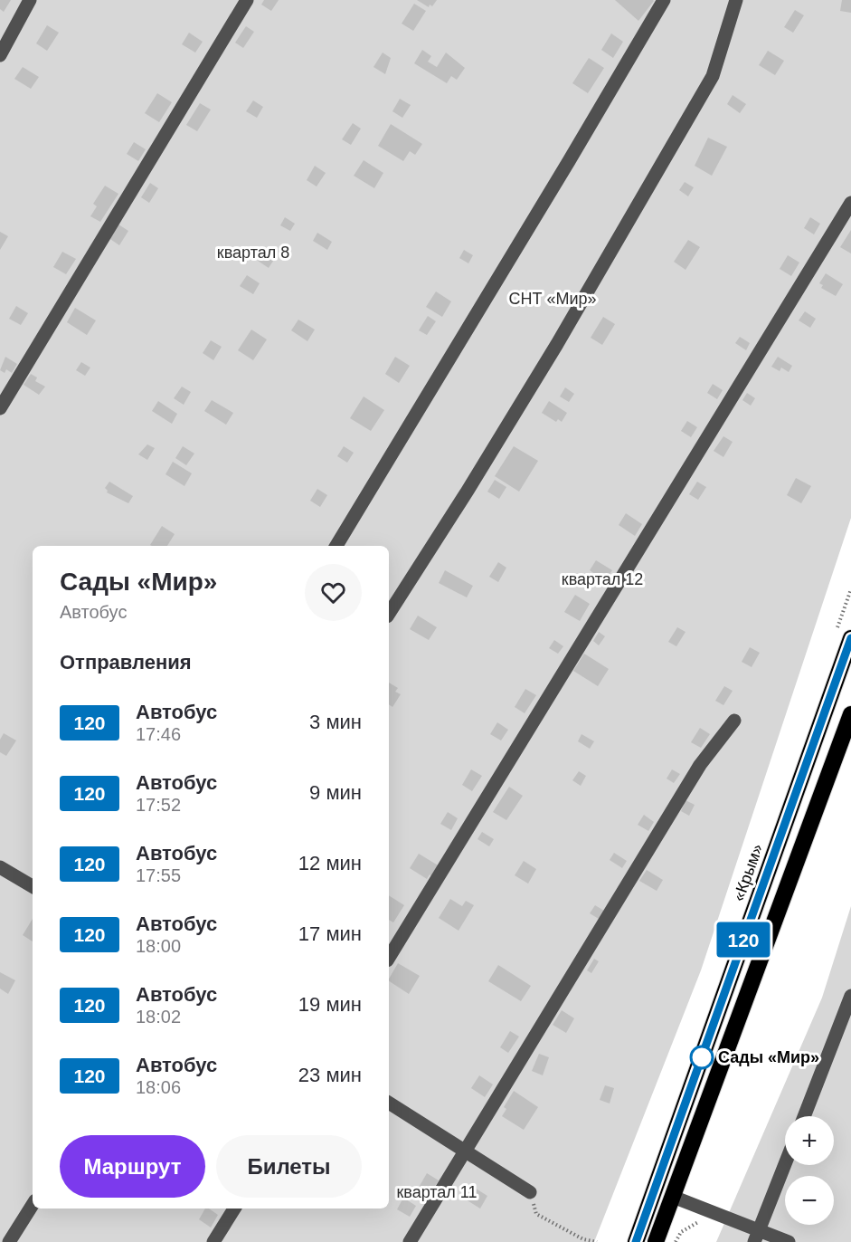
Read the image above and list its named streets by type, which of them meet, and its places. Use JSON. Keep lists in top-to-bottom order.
{
  "streets": {
    "highway": ["«Крым»"]
  },
  "parks": [
    "квартал 8",
    "СНТ «Мир»",
    "квартал 12",
    "квартал 11"
  ],
  "places": ["Сады «Мир»"],
  "lines": ["bus line 120"],
  "page": {
    "on_map": "120",
    "heading": [
      ["Сады «Мир»", "Автобус"],
      "Отправления"
    ],
    "list": [
      {
        "mark": "120",
        "name": "Автобус",
        "note": "17:46",
        "value": "3 мин"
      },
      {
        "mark": "120",
        "name": "Автобус",
        "note": "17:52",
        "value": "9 мин"
      },
      {
        "mark": "120",
        "name": "Автобус",
        "note": "17:55",
        "value": "12 мин"
      },
      {
        "mark": "120",
        "name": "Автобус",
        "note": "18:00",
        "value": "17 мин"
      },
      {
        "mark": "120",
        "name": "Автобус",
        "note": "18:02",
        "value": "19 мин"
      },
      {
        "mark": "120",
        "name": "Автобус",
        "note": "18:06",
        "value": "23 мин"
      }
    ],
    "map_buttons": ["+", "−"],
    "buttons": ["Маршрут", "Билеты"]
  }
}
